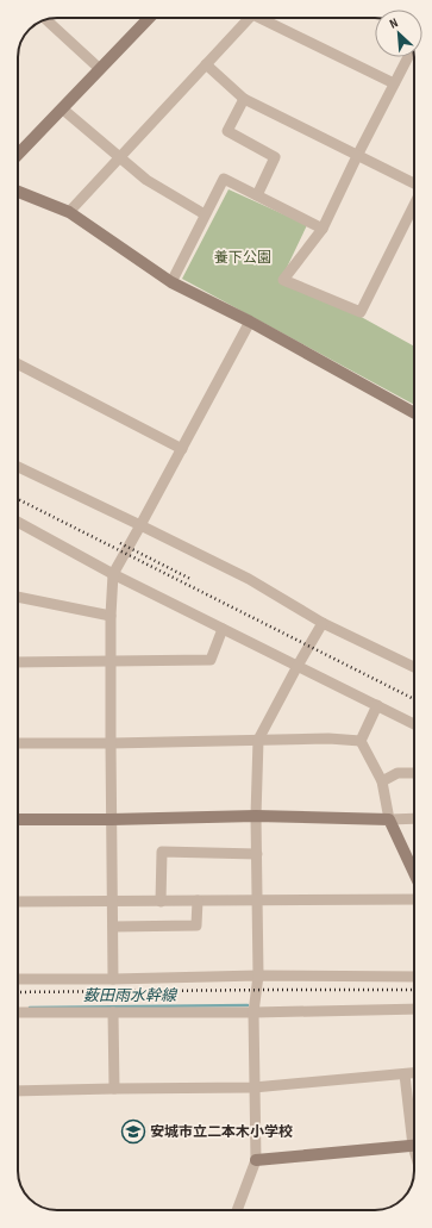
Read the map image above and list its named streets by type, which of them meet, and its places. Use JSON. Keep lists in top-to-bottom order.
{
  "water": ["薮田雨水幹線"],
  "parks": ["養下公園"],
  "places": {
    "school or university": ["安城市立二本木小学校"]
  },
  "north": "top left"
}
